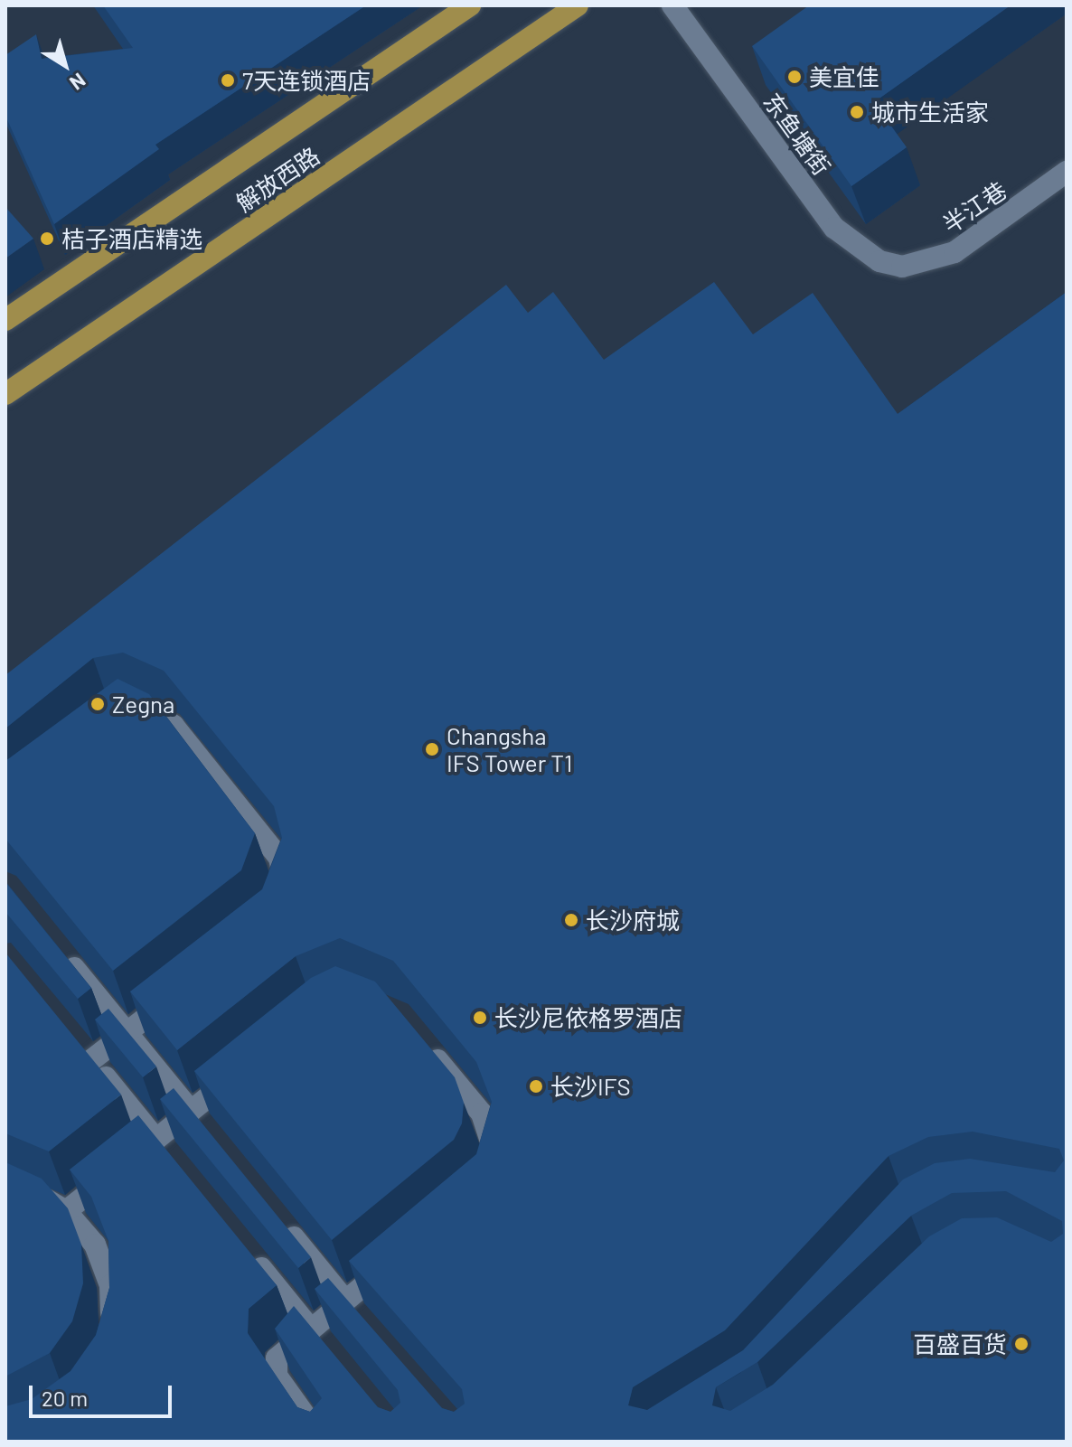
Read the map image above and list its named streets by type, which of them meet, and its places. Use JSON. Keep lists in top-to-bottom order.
{
  "streets": {
    "main road": ["解放西路"],
    "lane": ["东鱼塘街", "半江巷"]
  },
  "crossings": [
    ["东鱼塘街", "半江巷"]
  ],
  "places": [
    "美宜佳",
    "7天连锁酒店",
    "城市生活家",
    "桔子酒店精选",
    "Zegna",
    "Changsha IFS Tower T1",
    "长沙府城",
    "长沙尼依格罗酒店",
    "长沙IFS",
    "百盛百货"
  ],
  "scale_bar": "20 m",
  "north": "bottom right"
}
